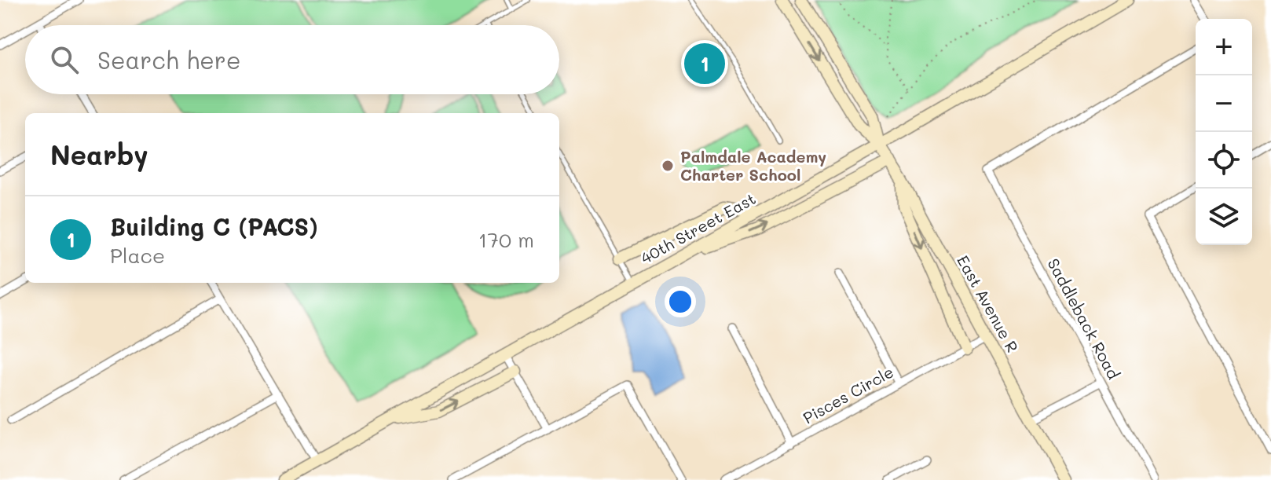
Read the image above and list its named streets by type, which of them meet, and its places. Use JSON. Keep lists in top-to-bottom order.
{
  "streets": {
    "main road": ["40th Street East", "East Avenue R"],
    "street": ["Saddleback Road", "Pisces Circle"]
  },
  "crossings": [
    ["40th Street East", "East Avenue R"],
    ["East Avenue R", "Pisces Circle"]
  ],
  "places": ["Palmdale Academy Charter School"],
  "page": {
    "map_buttons": ["+", "−"],
    "search": "Search here",
    "pins": "1",
    "heading": "Nearby",
    "list": [
      {
        "mark": "1",
        "name": "Building C (PACS)",
        "note": "Place",
        "value": "170 m"
      }
    ]
  }
}
